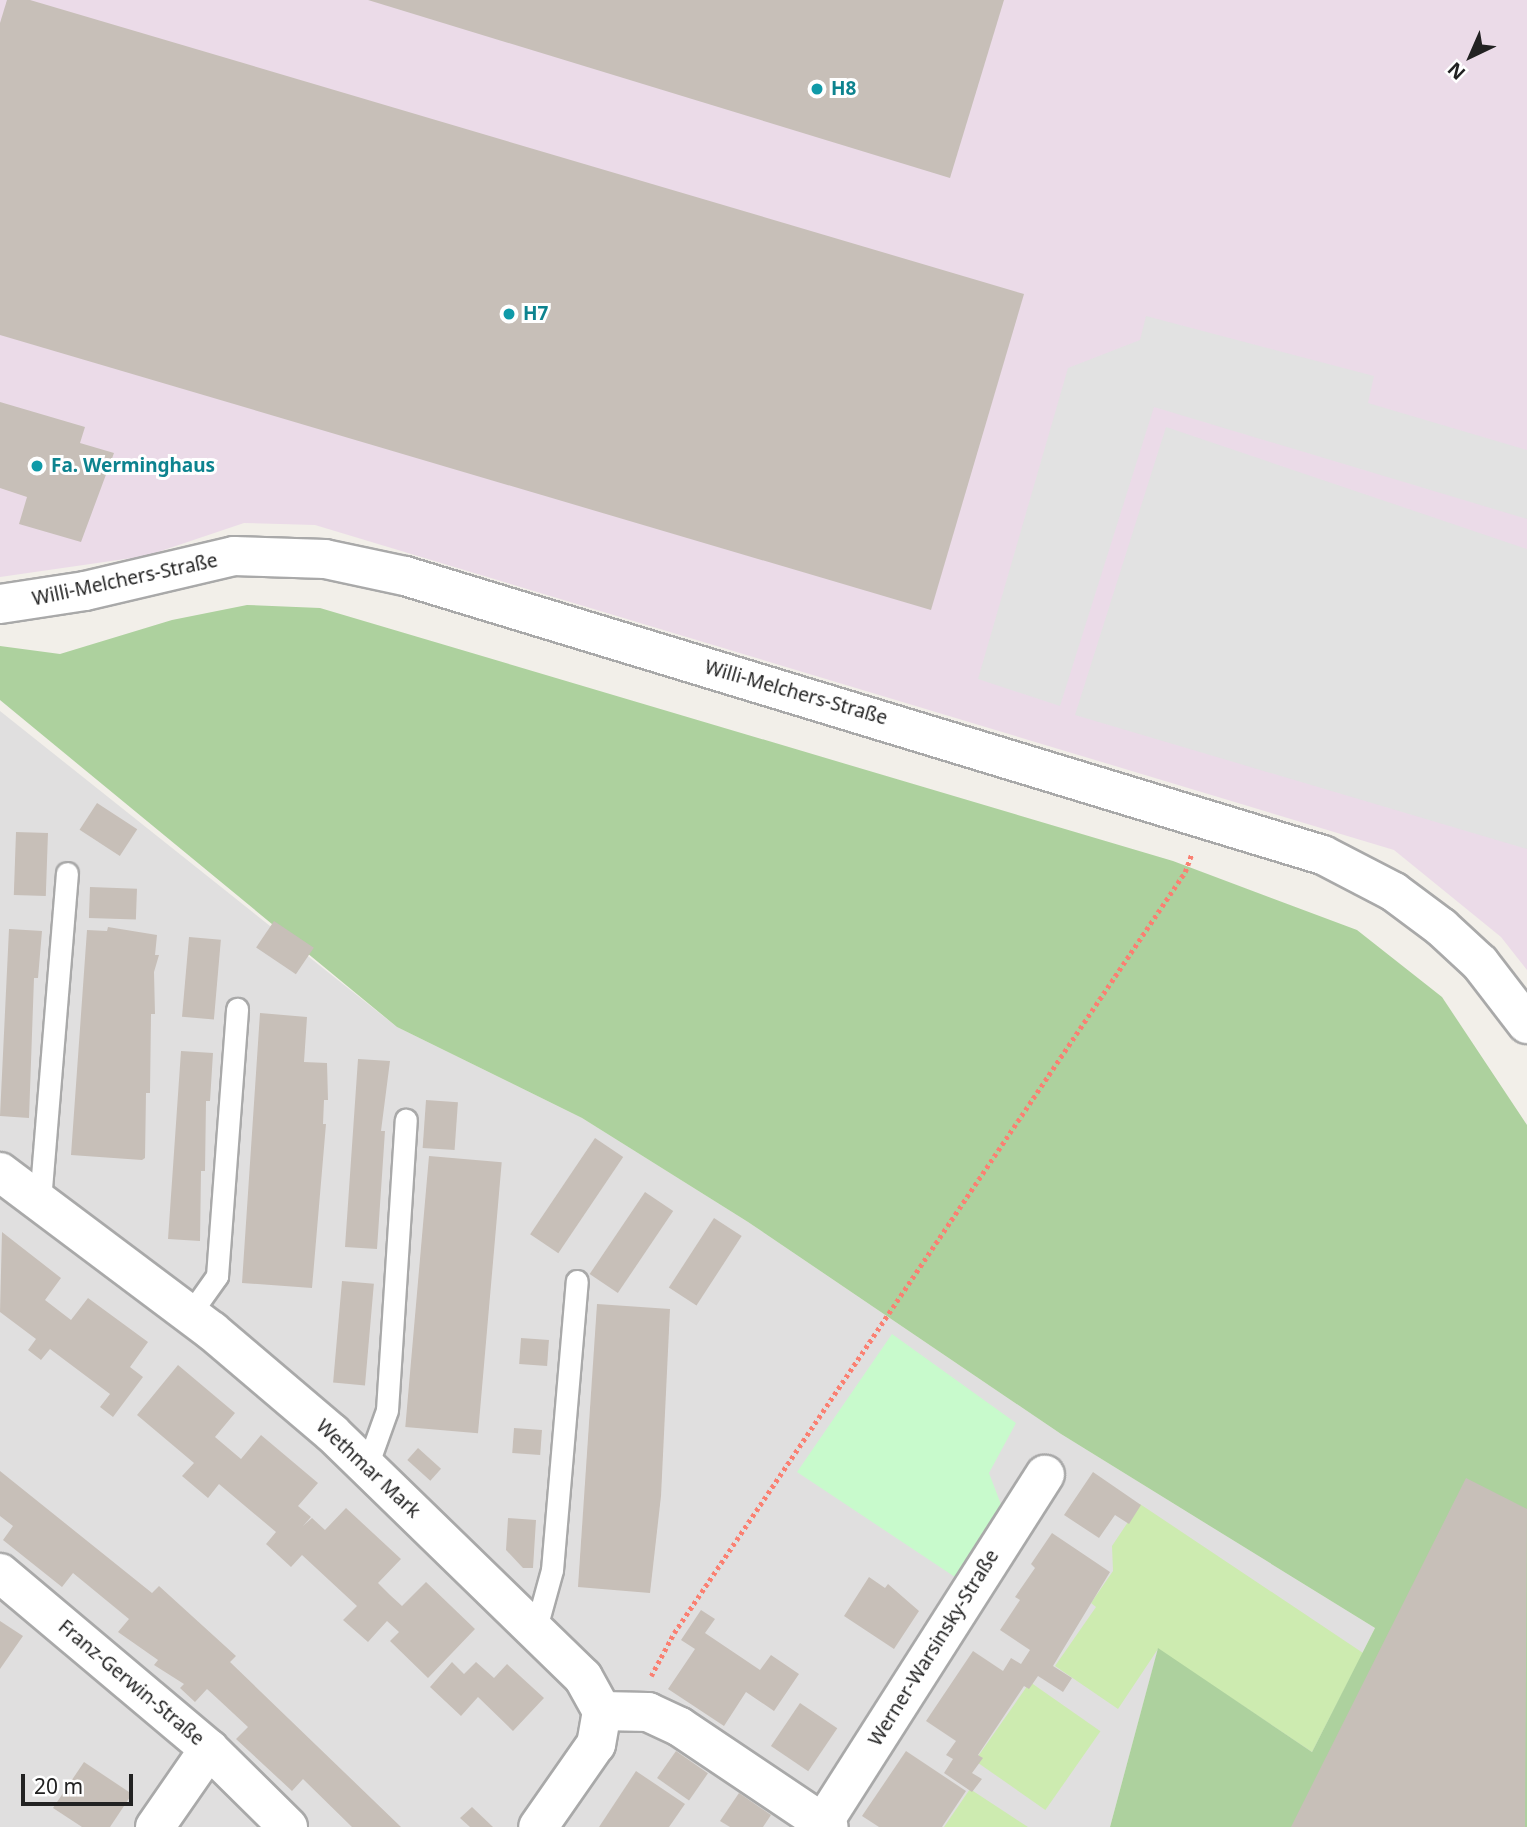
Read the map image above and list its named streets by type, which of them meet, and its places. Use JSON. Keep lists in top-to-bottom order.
{
  "streets": {
    "street": [
      "Willi-Melchers-Straße",
      "Wethmar Mark",
      "Werner-Warsinsky-Straße",
      "Franz-Gerwin-Straße"
    ]
  },
  "crossings": [
    ["Wethmar Mark", "Werner-Warsinsky-Straße"]
  ],
  "places": ["H8", "H7", "Fa. Werminghaus"],
  "scale_bar": "20 m",
  "north": "bottom left"
}
